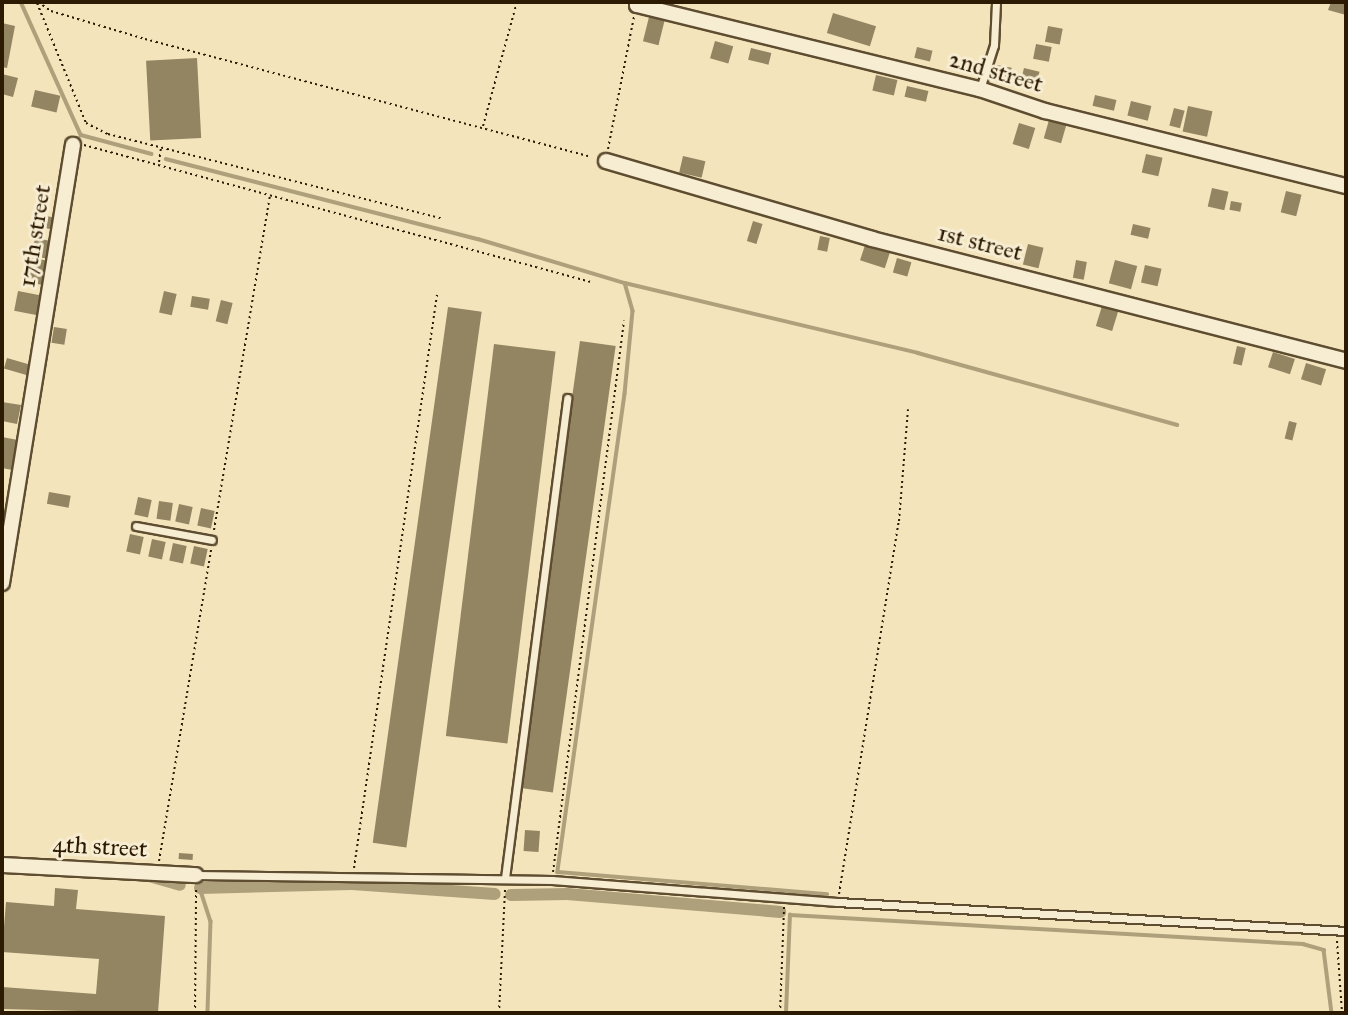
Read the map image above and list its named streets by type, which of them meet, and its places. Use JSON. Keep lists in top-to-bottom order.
{
  "streets": {
    "street": [
      "2nd street",
      "17th street",
      "1st street",
      "4th street"
    ]
  }
}
